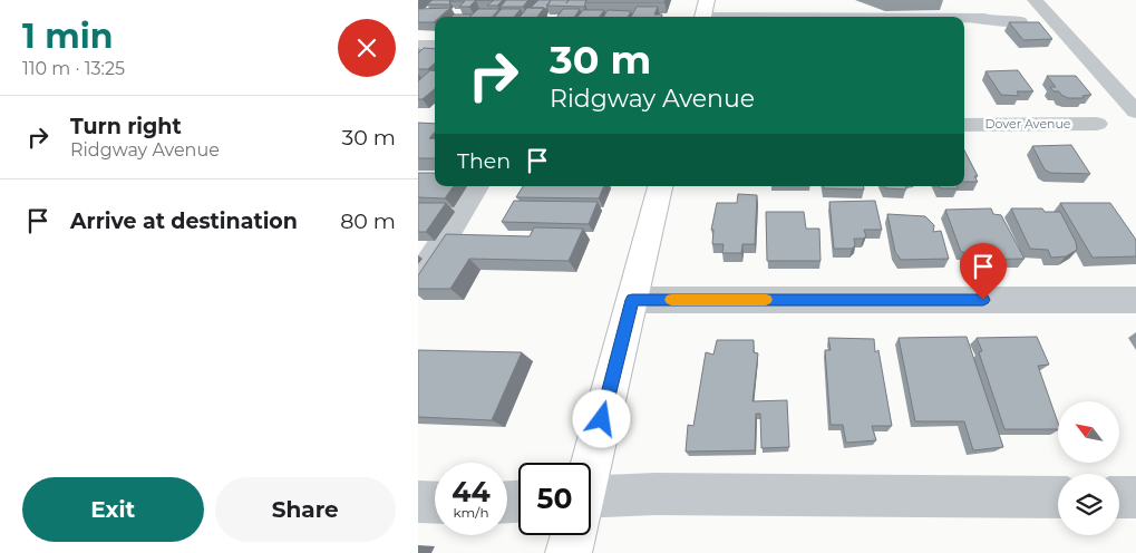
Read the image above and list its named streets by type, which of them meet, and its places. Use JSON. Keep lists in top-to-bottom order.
{
  "streets": {
    "street": ["Dover Avenue"]
  },
  "north": "top left",
  "page": {
    "heading": ["1 min", "110 m · 13:25"],
    "turn": ["30 m", "Ridgway Avenue"],
    "list": [
      {
        "name": "Turn right",
        "note": "Ridgway Avenue",
        "value": "30 m"
      },
      {
        "name": "Arrive at destination",
        "value": "80 m"
      }
    ],
    "then": "Then",
    "speed": "44 km/h",
    "limit": "50",
    "buttons": ["Exit", "Share"]
  }
}
